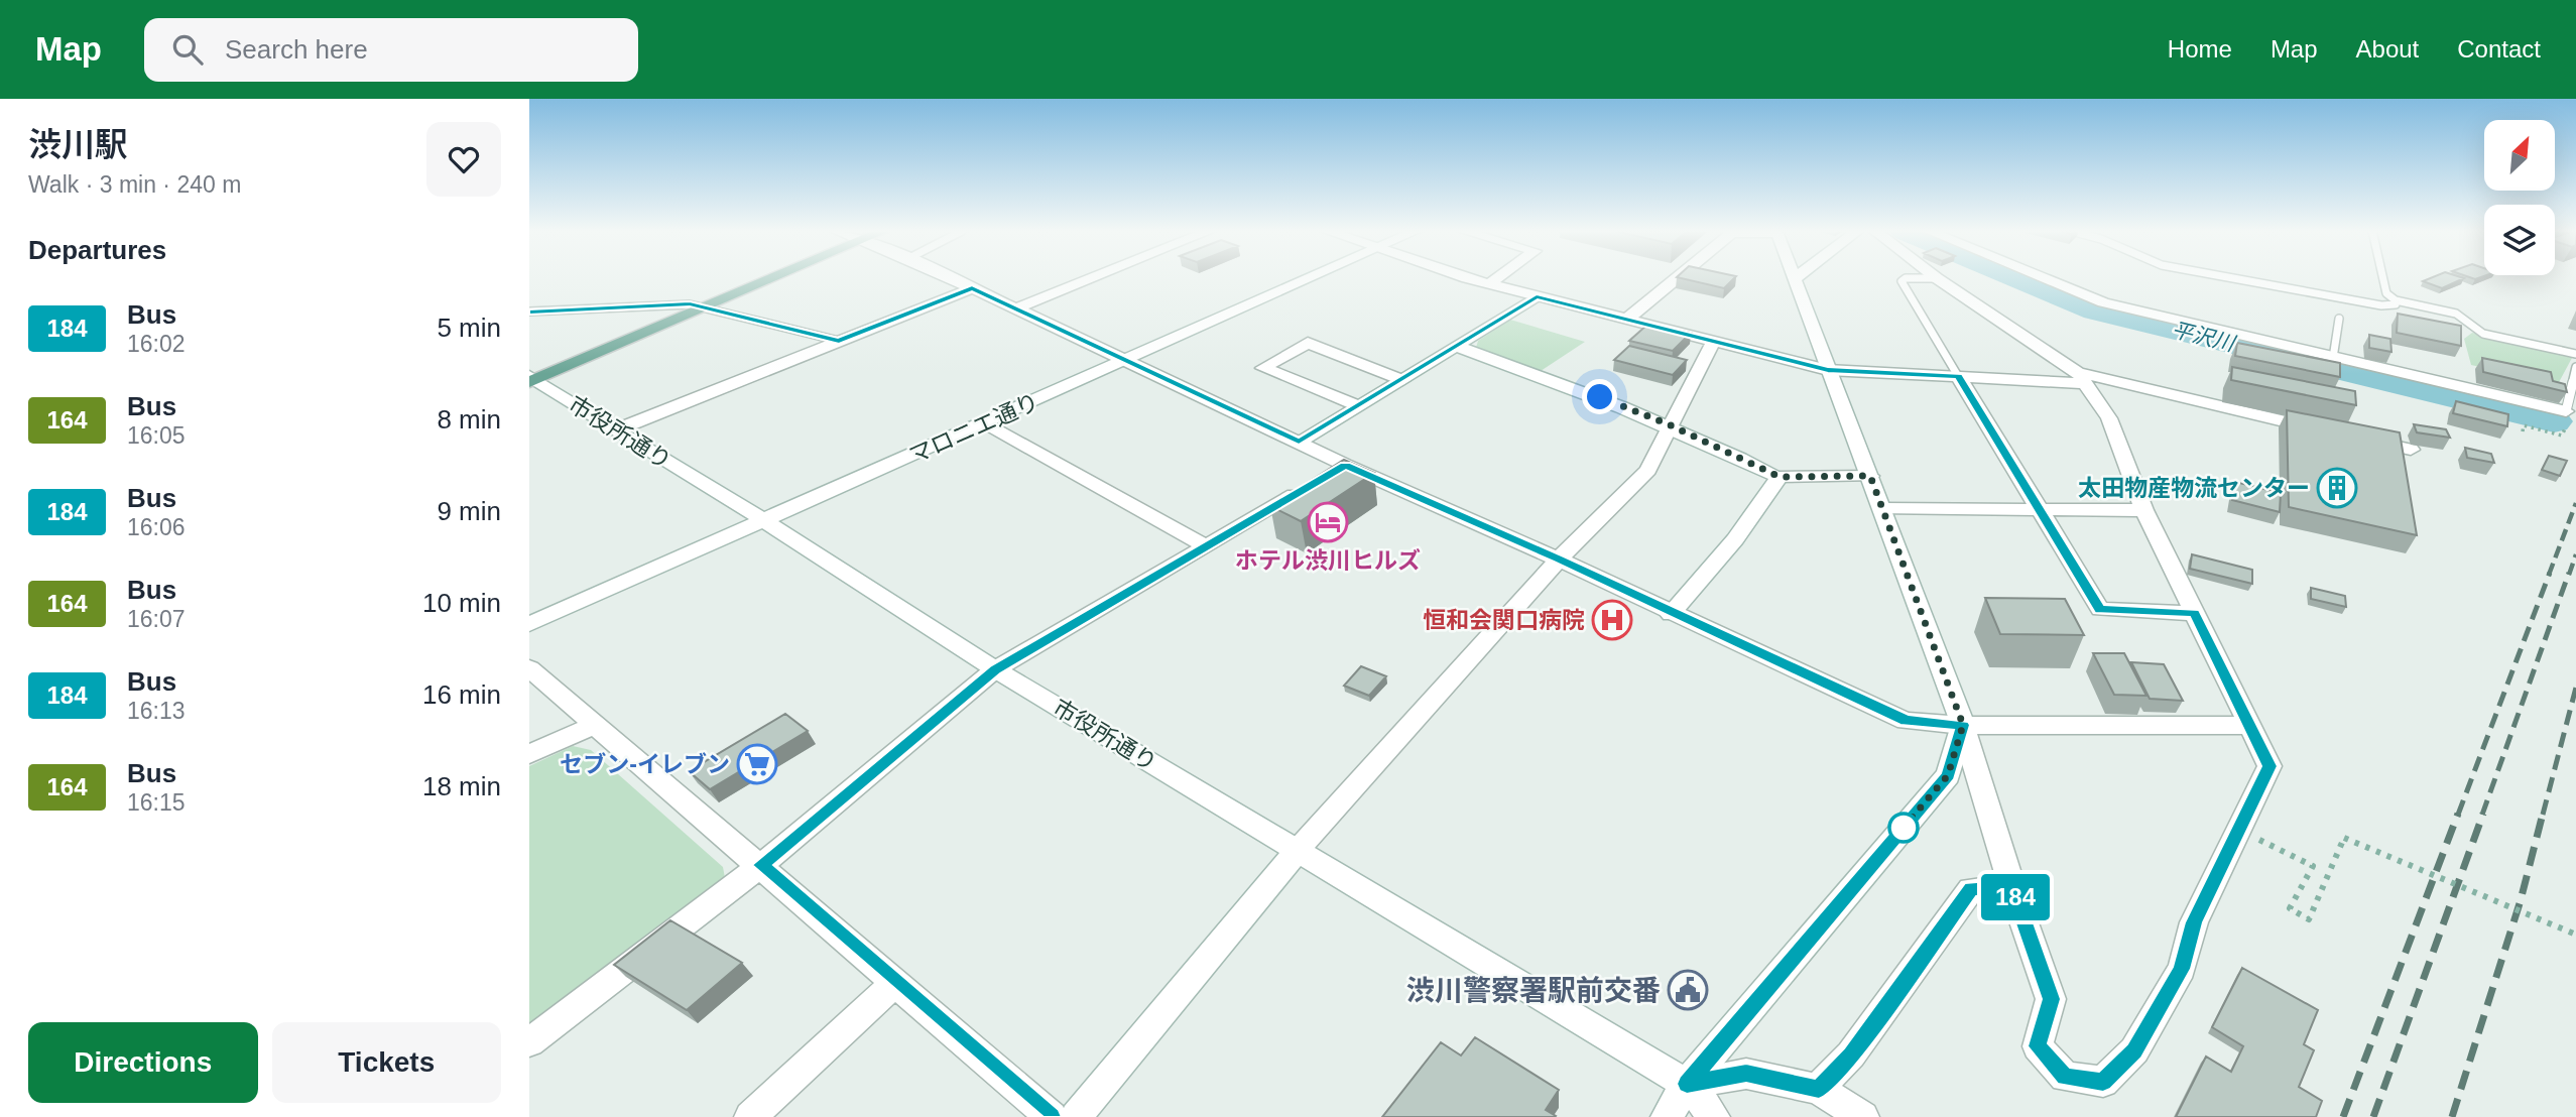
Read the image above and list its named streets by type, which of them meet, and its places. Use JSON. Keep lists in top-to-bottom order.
{
  "streets": {
    "street": ["マロニエ通り", "市役所通り"]
  },
  "crossings": [
    ["マロニエ通り", "市役所通り"]
  ],
  "water": ["平沢川"],
  "places": {
    "building": ["太田物産物流センター"],
    "hotel": ["ホテル渋川ヒルズ"],
    "hospital": ["恒和会関口病院"],
    "supermarket": ["セブン-イレブン"],
    "public building": ["渋川警察署駅前交番"]
  },
  "lines": ["bus line 184"],
  "north": "top right",
  "page": {
    "header": "Map",
    "search": "Search here",
    "nav": [
      "Home",
      "Map",
      "About",
      "Contact"
    ],
    "heading": [
      ["渋川駅", "Walk · 3 min · 240 m"],
      "Departures"
    ],
    "on_map": "184",
    "list": [
      {
        "mark": "184",
        "name": "Bus",
        "note": "16:02",
        "value": "5 min"
      },
      {
        "mark": "164",
        "name": "Bus",
        "note": "16:05",
        "value": "8 min"
      },
      {
        "mark": "184",
        "name": "Bus",
        "note": "16:06",
        "value": "9 min"
      },
      {
        "mark": "164",
        "name": "Bus",
        "note": "16:07",
        "value": "10 min"
      },
      {
        "mark": "184",
        "name": "Bus",
        "note": "16:13",
        "value": "16 min"
      },
      {
        "mark": "164",
        "name": "Bus",
        "note": "16:15",
        "value": "18 min"
      }
    ],
    "buttons": ["Directions", "Tickets"]
  }
}
